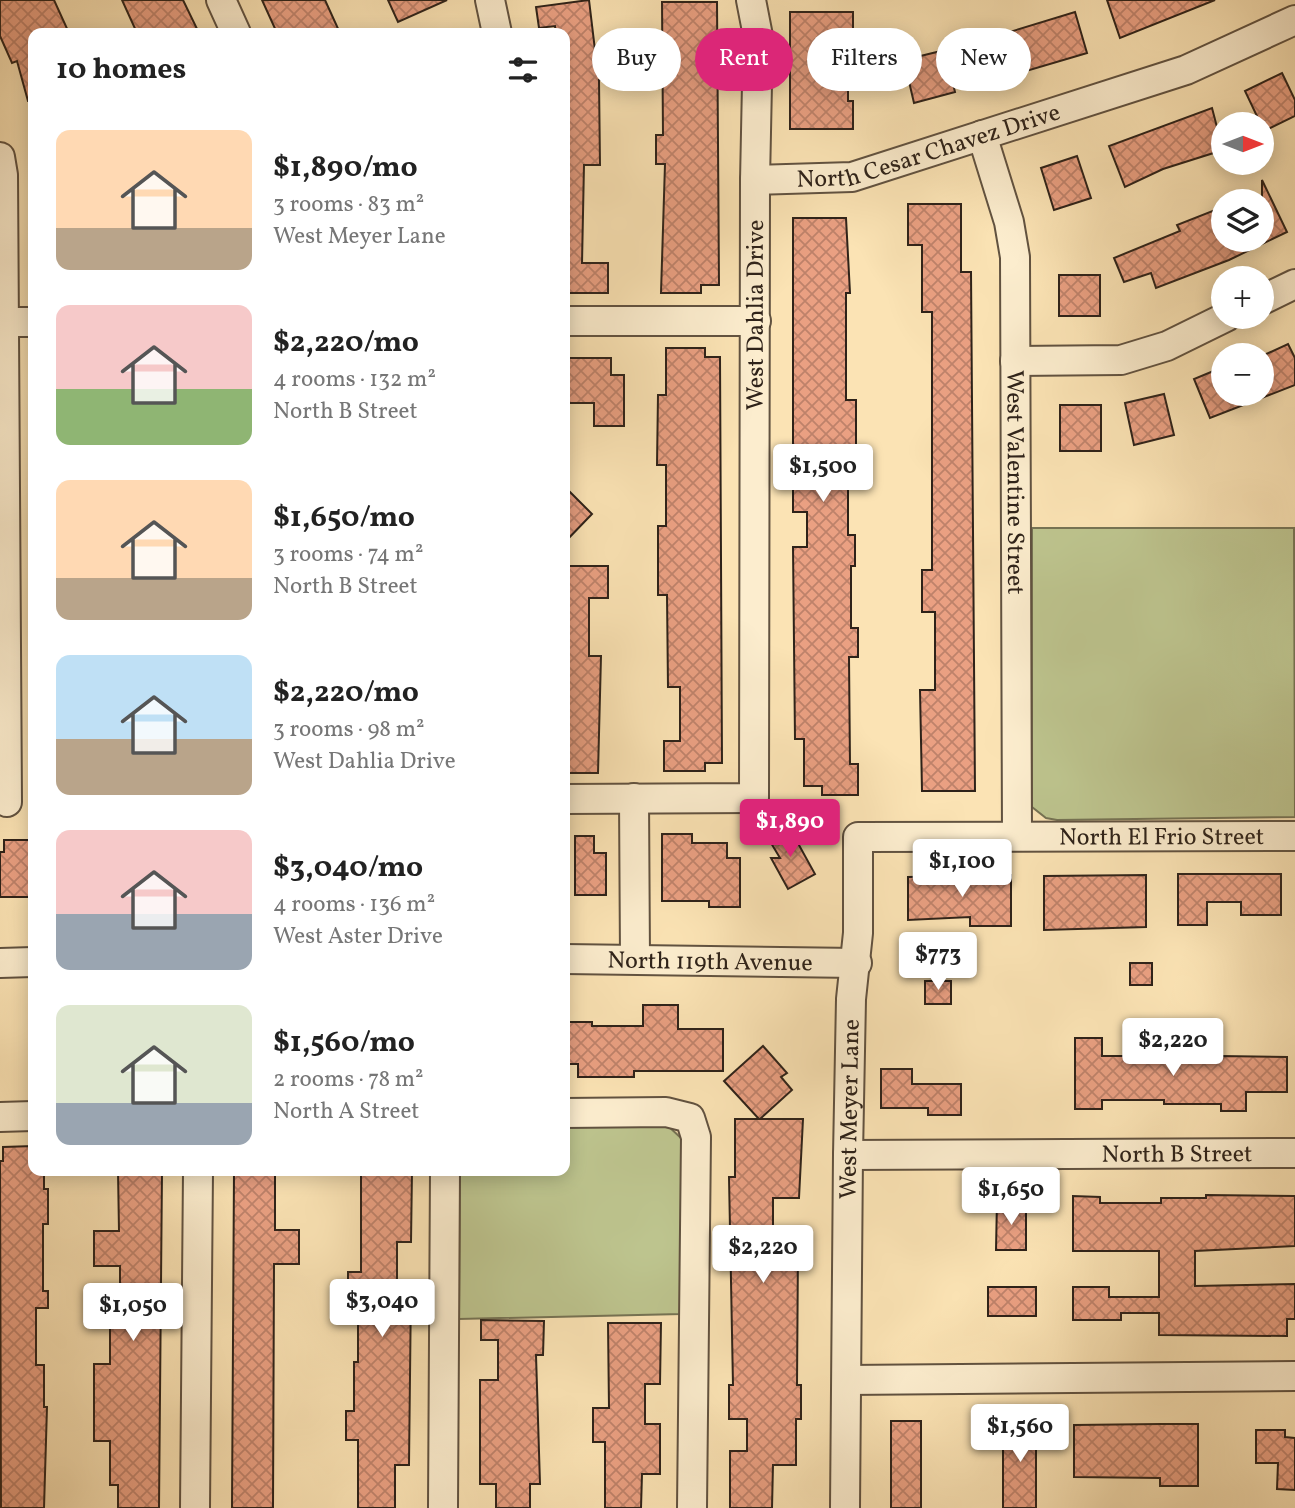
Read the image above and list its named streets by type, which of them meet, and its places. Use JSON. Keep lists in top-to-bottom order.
{
  "streets": {
    "street": [
      "North Cesar Chavez Drive",
      "West Dahlia Drive",
      "West Valentine Street",
      "North El Frio Street",
      "North 119th Avenue",
      "West Meyer Lane",
      "North B Street"
    ]
  },
  "crossings": [
    ["North Cesar Chavez Drive", "West Dahlia Drive"],
    ["North Cesar Chavez Drive", "West Valentine Street"],
    ["West Valentine Street", "North El Frio Street"],
    ["North El Frio Street", "West Meyer Lane"],
    ["North 119th Avenue", "West Meyer Lane"],
    ["West Meyer Lane", "North B Street"]
  ],
  "north": "right",
  "page": {
    "chip": [
      "Buy",
      "Rent",
      "Filters",
      "New"
    ],
    "heading": "10 homes",
    "map_buttons": ["+", "−"],
    "list": [
      {
        "name": "$1,890/mo",
        "note": "3 rooms · 83 m² · West Meyer Lane"
      },
      {
        "name": "$2,220/mo",
        "note": "4 rooms · 132 m² · North B Street"
      },
      {
        "name": "$1,650/mo",
        "note": "3 rooms · 74 m² · North B Street"
      },
      {
        "name": "$2,220/mo",
        "note": "3 rooms · 98 m² · West Dahlia Drive"
      },
      {
        "name": "$3,040/mo",
        "note": "4 rooms · 136 m² · West Aster Drive"
      },
      {
        "name": "$1,560/mo",
        "note": "2 rooms · 78 m² · North A Street"
      }
    ],
    "price": [
      "$1,500",
      "$1,890",
      "$1,100",
      "$773",
      "$2,220",
      "$1,650",
      "$2,220",
      "$3,040",
      "$1,050",
      "$1,560"
    ]
  }
}
